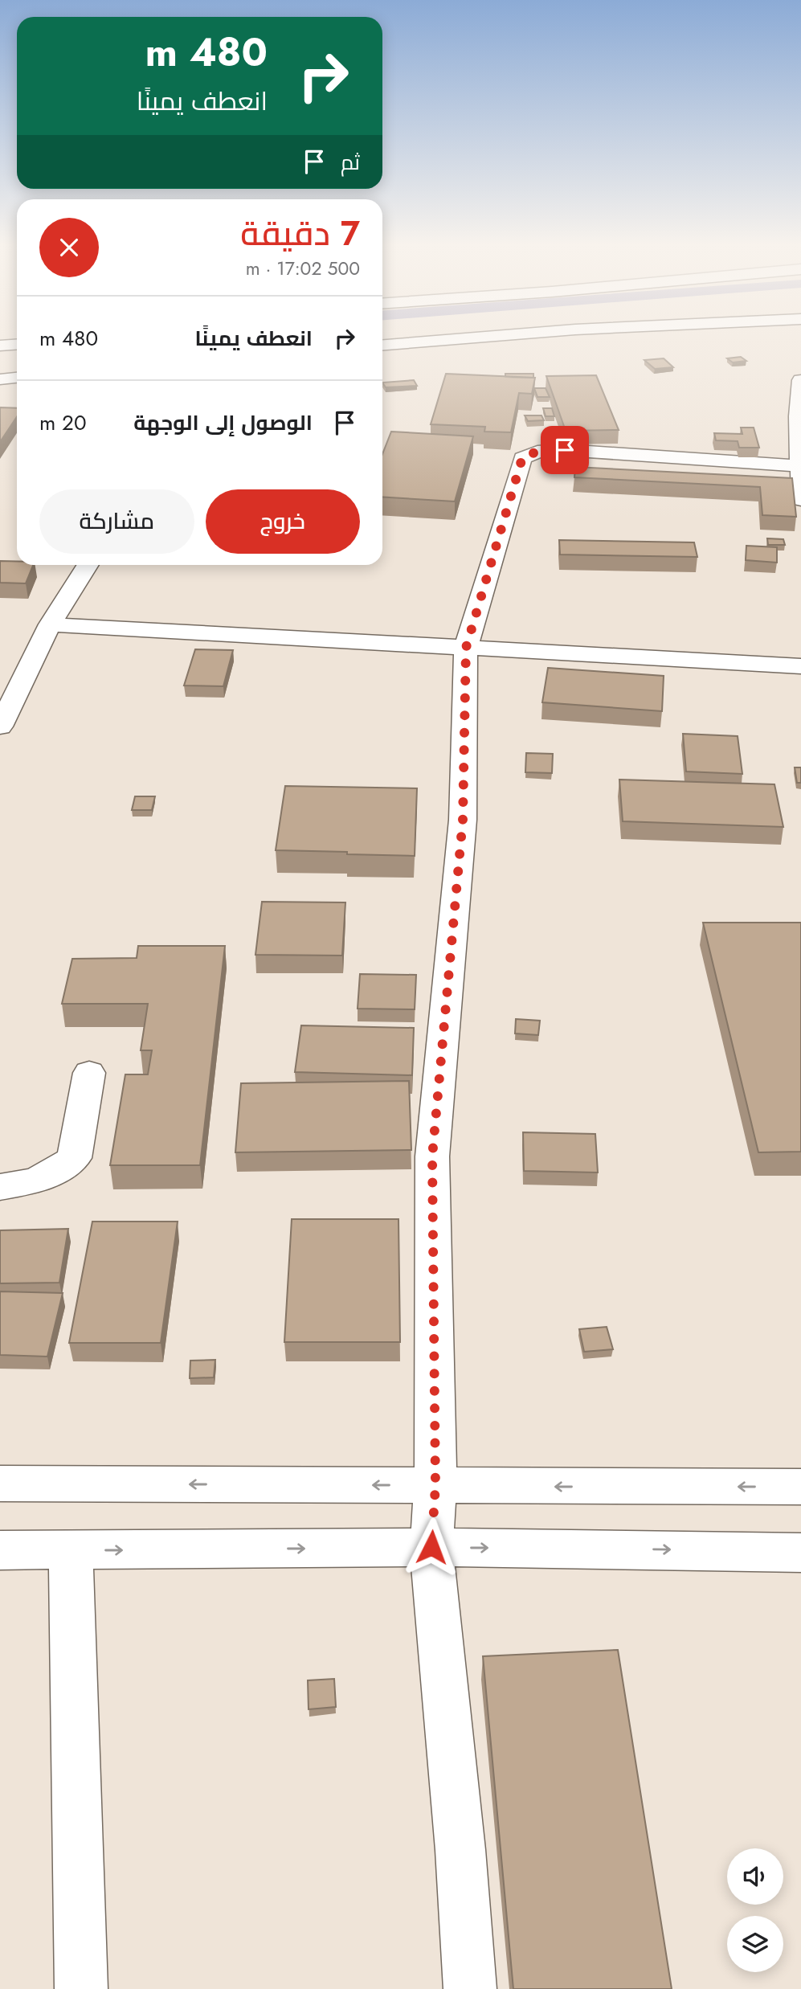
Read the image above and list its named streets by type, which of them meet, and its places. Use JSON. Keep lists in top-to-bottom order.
{
  "page": {
    "turn": ["480 m", "انعطف يمينًا"],
    "then": "ثم",
    "heading": ["7 دقيقة", "500 m · 17:02"],
    "list": [
      {
        "name": "انعطف يمينًا",
        "value": "480 m"
      },
      {
        "name": "الوصول إلى الوجهة",
        "value": "20 m"
      }
    ],
    "buttons": ["خروج", "مشاركة"]
  }
}
